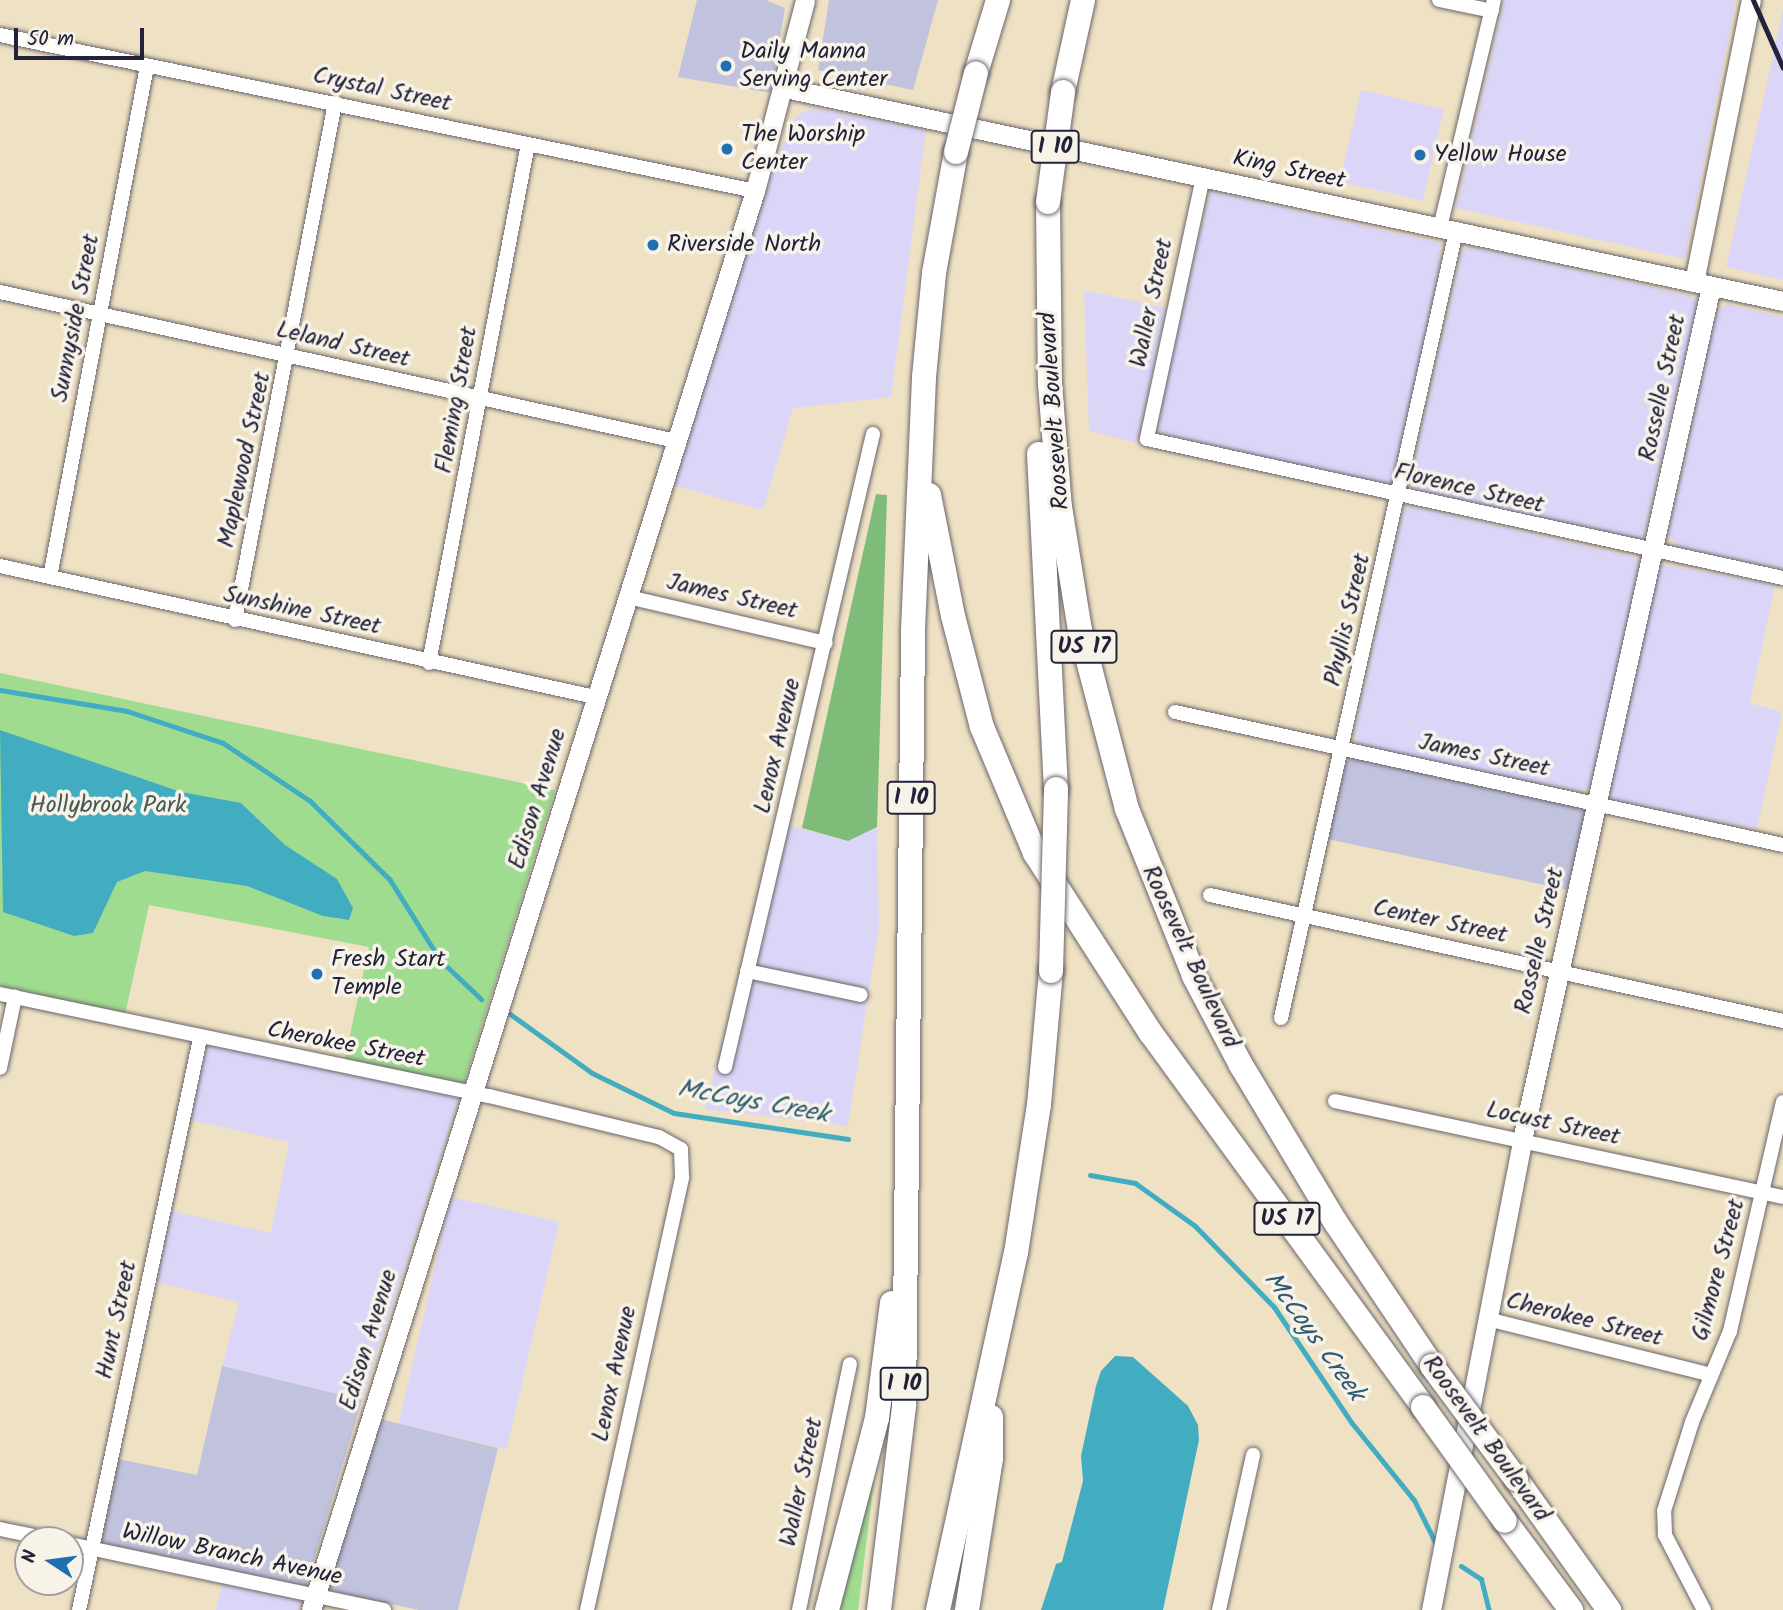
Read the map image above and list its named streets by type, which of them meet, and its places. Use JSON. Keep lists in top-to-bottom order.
{
  "streets": {
    "highway": ["I 10", "Roosevelt Boulevard", "US 17"],
    "main road": ["King Street", "Rosselle Street", "Edison Avenue"],
    "street": [
      "Crystal Street",
      "Waller Street",
      "Sunnyside Street",
      "Leland Street",
      "Fleming Street",
      "Maplewood Street",
      "Florence Street",
      "James Street",
      "Sunshine Street",
      "Phyllis Street",
      "Lenox Avenue",
      "Center Street",
      "Cherokee Street",
      "Locust Street",
      "Gilmore Street",
      "Hunt Street",
      "Willow Branch Avenue"
    ]
  },
  "crossings": [
    ["Crystal Street", "Sunnyside Street"],
    ["Crystal Street", "Fleming Street"],
    ["Crystal Street", "Maplewood Street"],
    ["Crystal Street", "Edison Avenue"],
    ["I 10", "Roosevelt Boulevard"],
    ["King Street", "Waller Street"],
    ["King Street", "Rosselle Street"],
    ["King Street", "Phyllis Street"],
    ["King Street", "Edison Avenue"],
    ["Waller Street", "Florence Street"],
    ["Sunnyside Street", "Leland Street"],
    ["Sunnyside Street", "Sunshine Street"],
    ["Leland Street", "Fleming Street"],
    ["Leland Street", "Maplewood Street"],
    ["Leland Street", "Edison Avenue"],
    ["Rosselle Street", "Florence Street"],
    ["Rosselle Street", "James Street"],
    ["Rosselle Street", "Center Street"],
    ["Rosselle Street", "Cherokee Street"],
    ["Rosselle Street", "Locust Street"],
    ["Fleming Street", "Sunshine Street"],
    ["Maplewood Street", "Sunshine Street"],
    ["Florence Street", "Phyllis Street"],
    ["James Street", "Phyllis Street"],
    ["James Street", "Lenox Avenue"],
    ["James Street", "Edison Avenue"],
    ["Sunshine Street", "Edison Avenue"],
    ["Phyllis Street", "Center Street"],
    ["Lenox Avenue", "Cherokee Street"],
    ["Edison Avenue", "Cherokee Street"],
    ["Edison Avenue", "Willow Branch Avenue"],
    ["Cherokee Street", "Gilmore Street"],
    ["Cherokee Street", "Hunt Street"],
    ["Locust Street", "Gilmore Street"],
    ["Hunt Street", "Willow Branch Avenue"]
  ],
  "water": ["McCoys Creek"],
  "parks": ["Hollybrook Park"],
  "places": [
    "Daily Manna Serving Center",
    "The Worship Center",
    "Yellow House",
    "Riverside North",
    "Fresh Start Temple"
  ],
  "scale_bar": "50 m",
  "north": "left"
}
